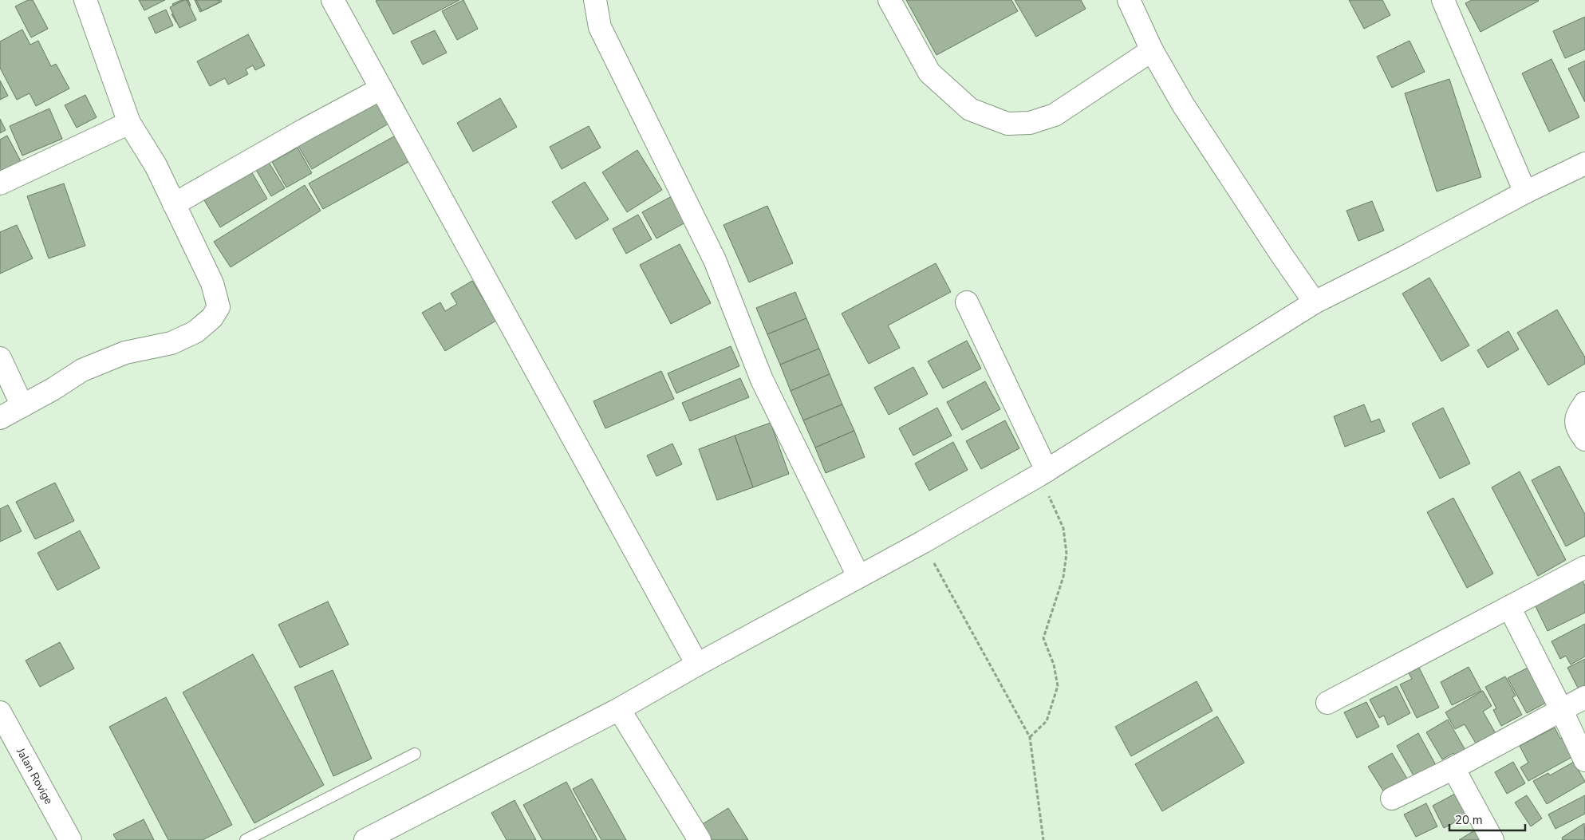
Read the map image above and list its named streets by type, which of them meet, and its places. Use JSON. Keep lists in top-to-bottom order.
{
  "streets": {
    "street": ["Jalan Rovige"]
  },
  "scale_bar": "20 m"
}
